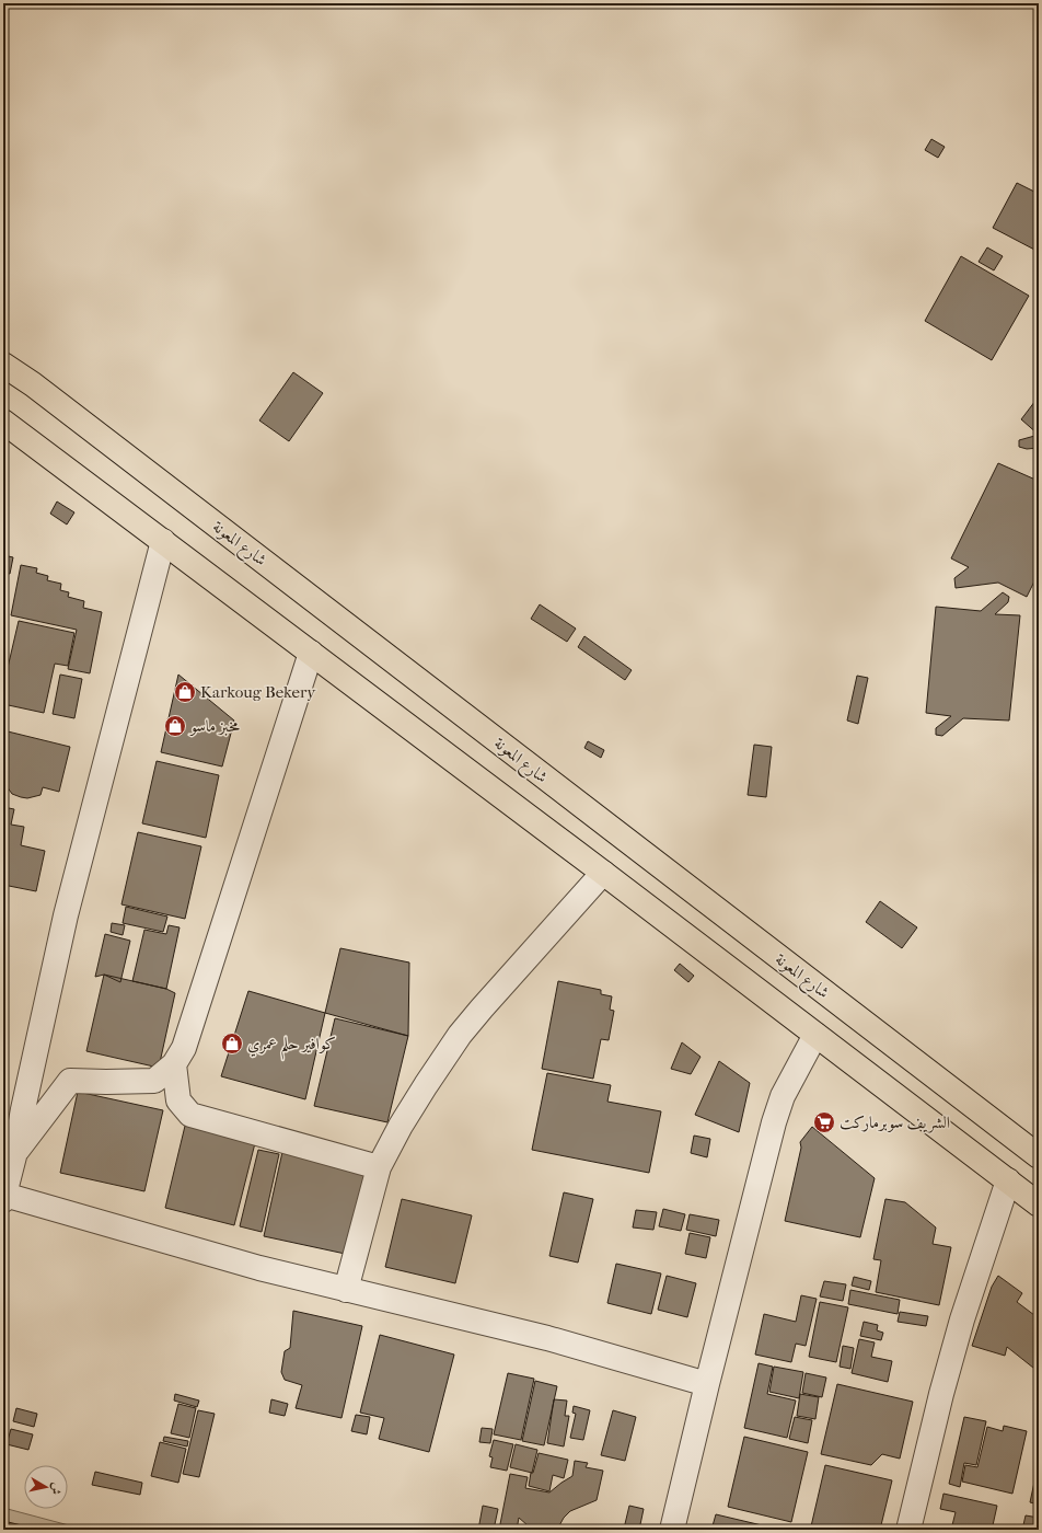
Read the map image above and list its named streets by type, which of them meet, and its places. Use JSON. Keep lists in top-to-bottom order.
{
  "streets": {
    "highway": ["شارع المعونة"]
  },
  "places": {
    "shop": ["Karkoug Bekery", "مخبز ماسو", "كوافير حلم عمري"],
    "supermarket": ["الشريف سوبرماركت"]
  },
  "north": "right"
}
